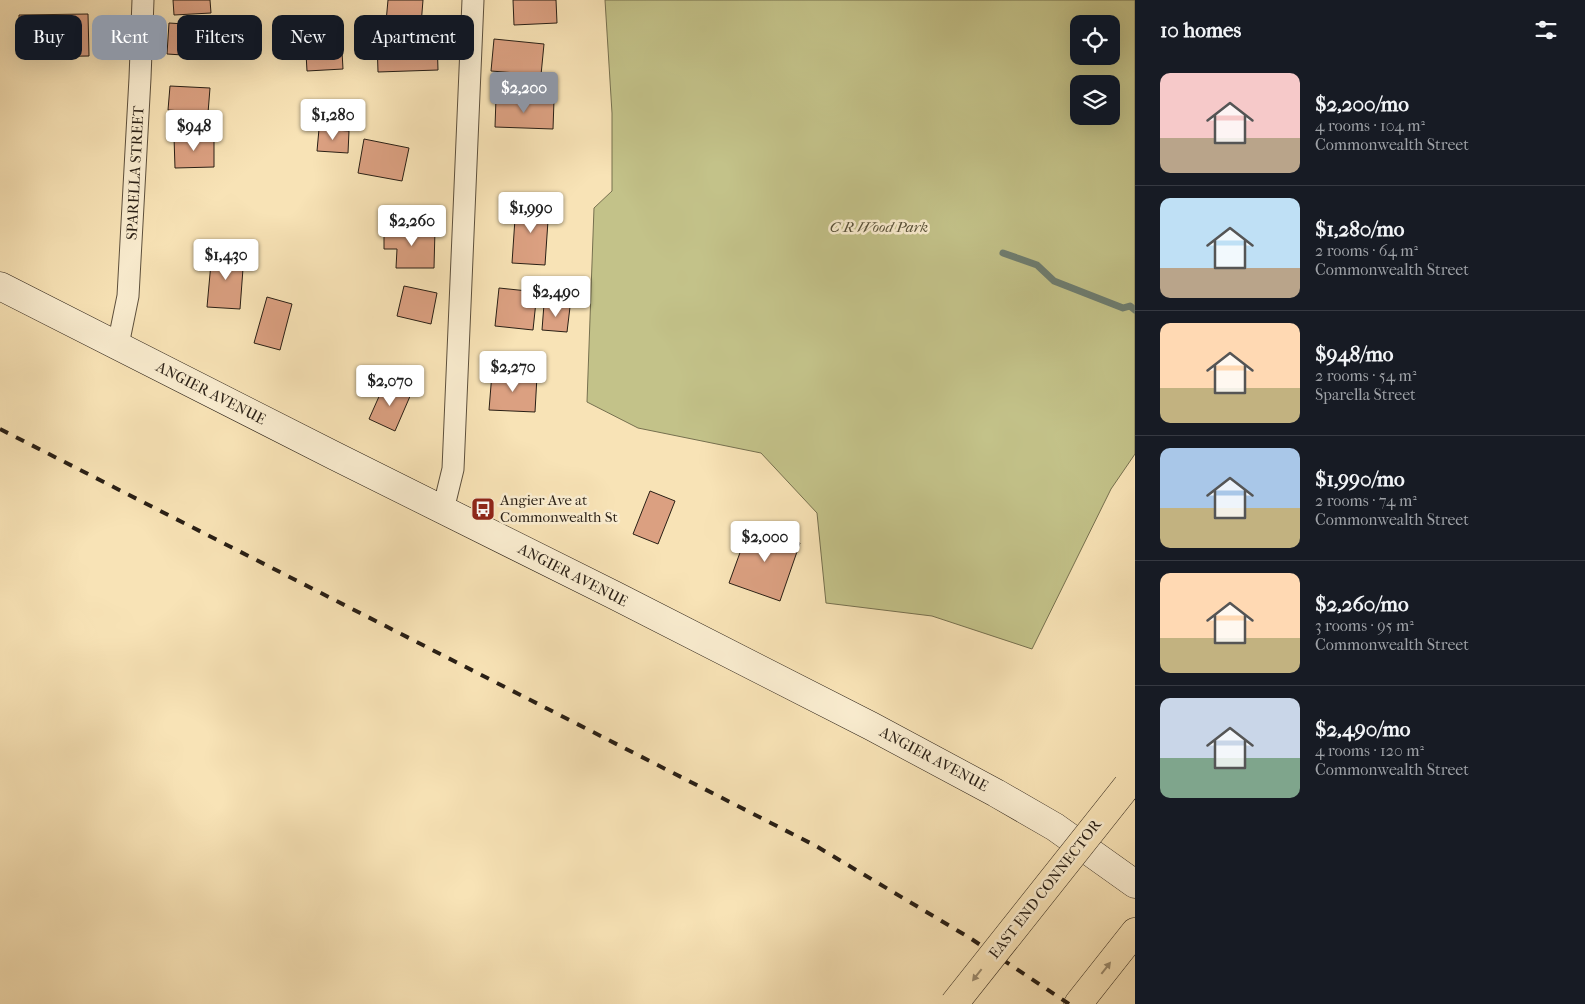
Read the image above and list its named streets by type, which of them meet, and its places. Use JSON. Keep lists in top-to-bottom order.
{
  "streets": {
    "highway": ["EAST END CONNECTOR"],
    "main road": ["ANGIER AVENUE"],
    "street": ["SPARELLA STREET"]
  },
  "crossings": [
    ["SPARELLA STREET", "ANGIER AVENUE"]
  ],
  "parks": ["C R Wood Park"],
  "places": {
    "bus stop": ["Angier Ave at Commonwealth St"]
  },
  "page": {
    "heading": "10 homes",
    "chip": [
      "Buy",
      "Rent",
      "Filters",
      "New",
      "Apartment"
    ],
    "list": [
      {
        "name": "$2,200/mo",
        "note": "4 rooms · 104 m² · Commonwealth Street"
      },
      {
        "name": "$1,280/mo",
        "note": "2 rooms · 64 m² · Commonwealth Street"
      },
      {
        "name": "$948/mo",
        "note": "2 rooms · 54 m² · Sparella Street"
      },
      {
        "name": "$1,990/mo",
        "note": "2 rooms · 74 m² · Commonwealth Street"
      },
      {
        "name": "$2,260/mo",
        "note": "3 rooms · 95 m² · Commonwealth Street"
      },
      {
        "name": "$2,490/mo",
        "note": "4 rooms · 120 m² · Commonwealth Street"
      }
    ],
    "price": [
      "$2,200",
      "$1,280",
      "$948",
      "$1,990",
      "$2,260",
      "$1,430",
      "$2,490",
      "$2,270",
      "$2,070",
      "$2,000"
    ]
  }
}
